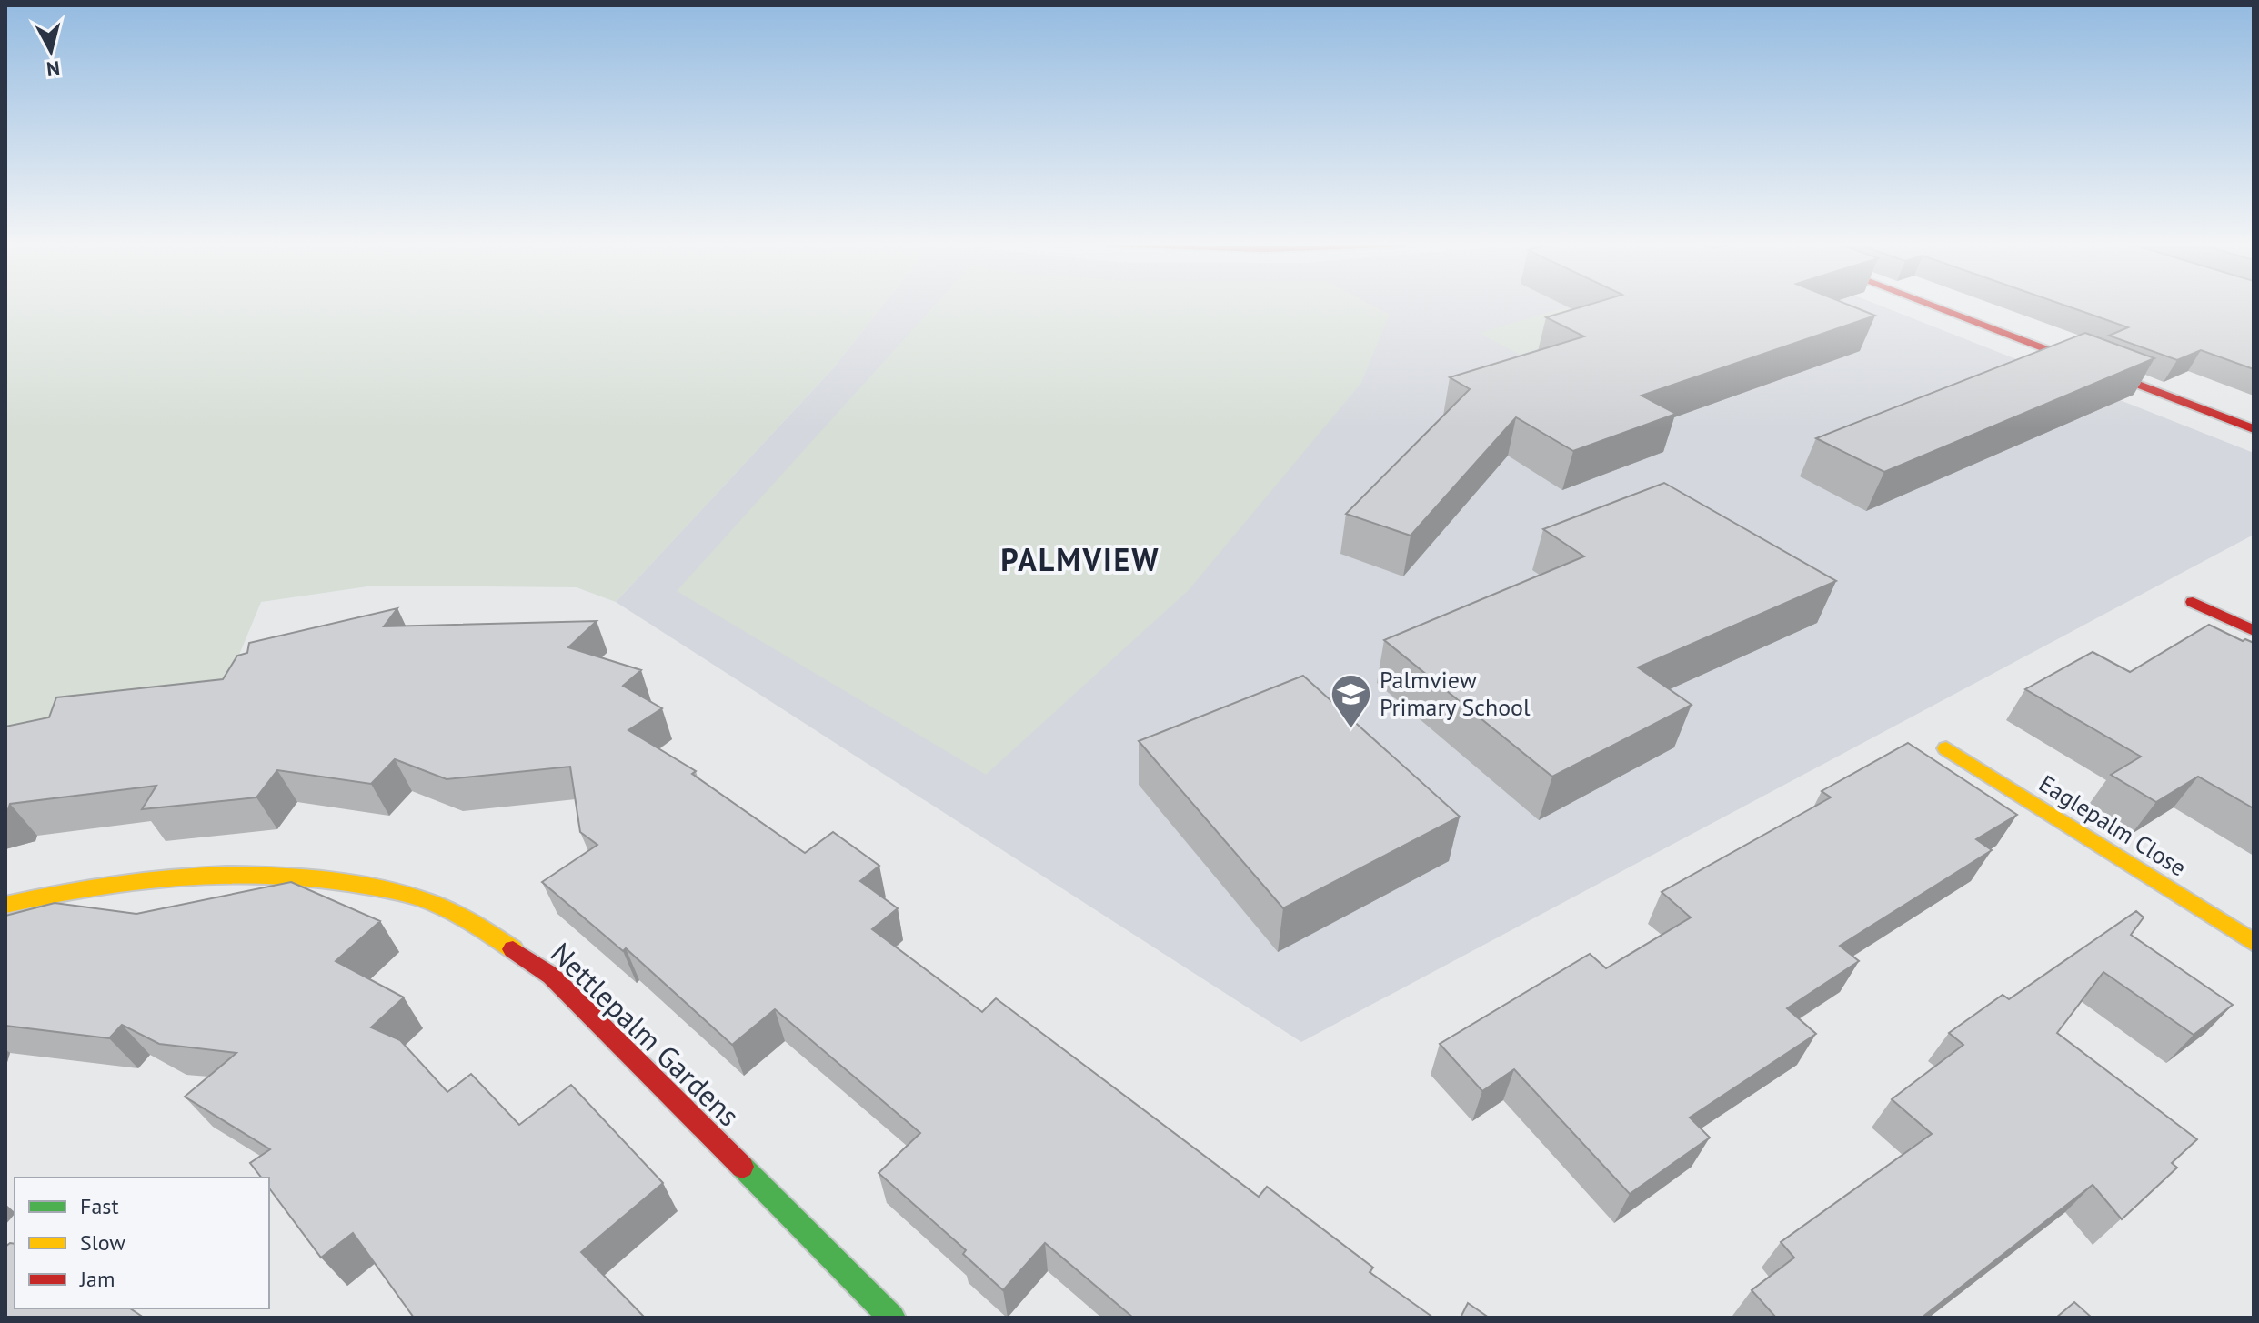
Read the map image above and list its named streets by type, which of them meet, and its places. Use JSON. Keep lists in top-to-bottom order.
{
  "streets": {
    "street": ["Eaglepalm Close", "Nettlepalm Gardens"]
  },
  "districts": ["PALMVIEW"],
  "places": {
    "school or university": ["Palmview Primary School"]
  },
  "legend": ["Fast", "Slow", "Jam"],
  "north": "bottom"
}
